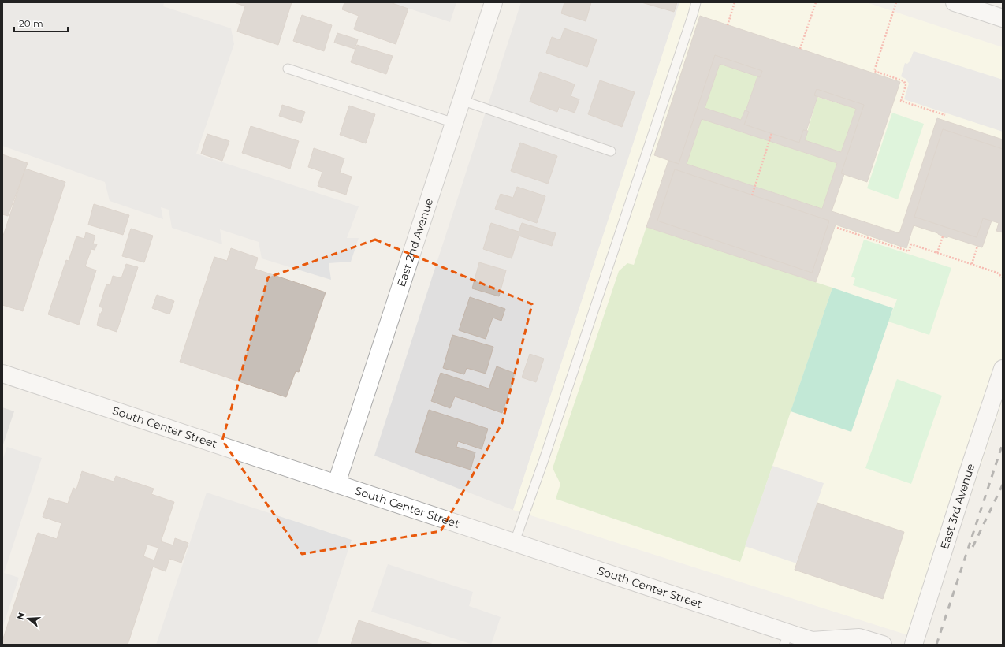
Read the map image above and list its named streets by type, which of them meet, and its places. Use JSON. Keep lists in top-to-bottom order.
{
  "streets": {
    "street": ["East 2nd Avenue", "South Center Street", "East 3rd Avenue"]
  },
  "crossings": [
    ["East 2nd Avenue", "South Center Street"]
  ],
  "scale_bar": "20 m",
  "north": "left"
}
